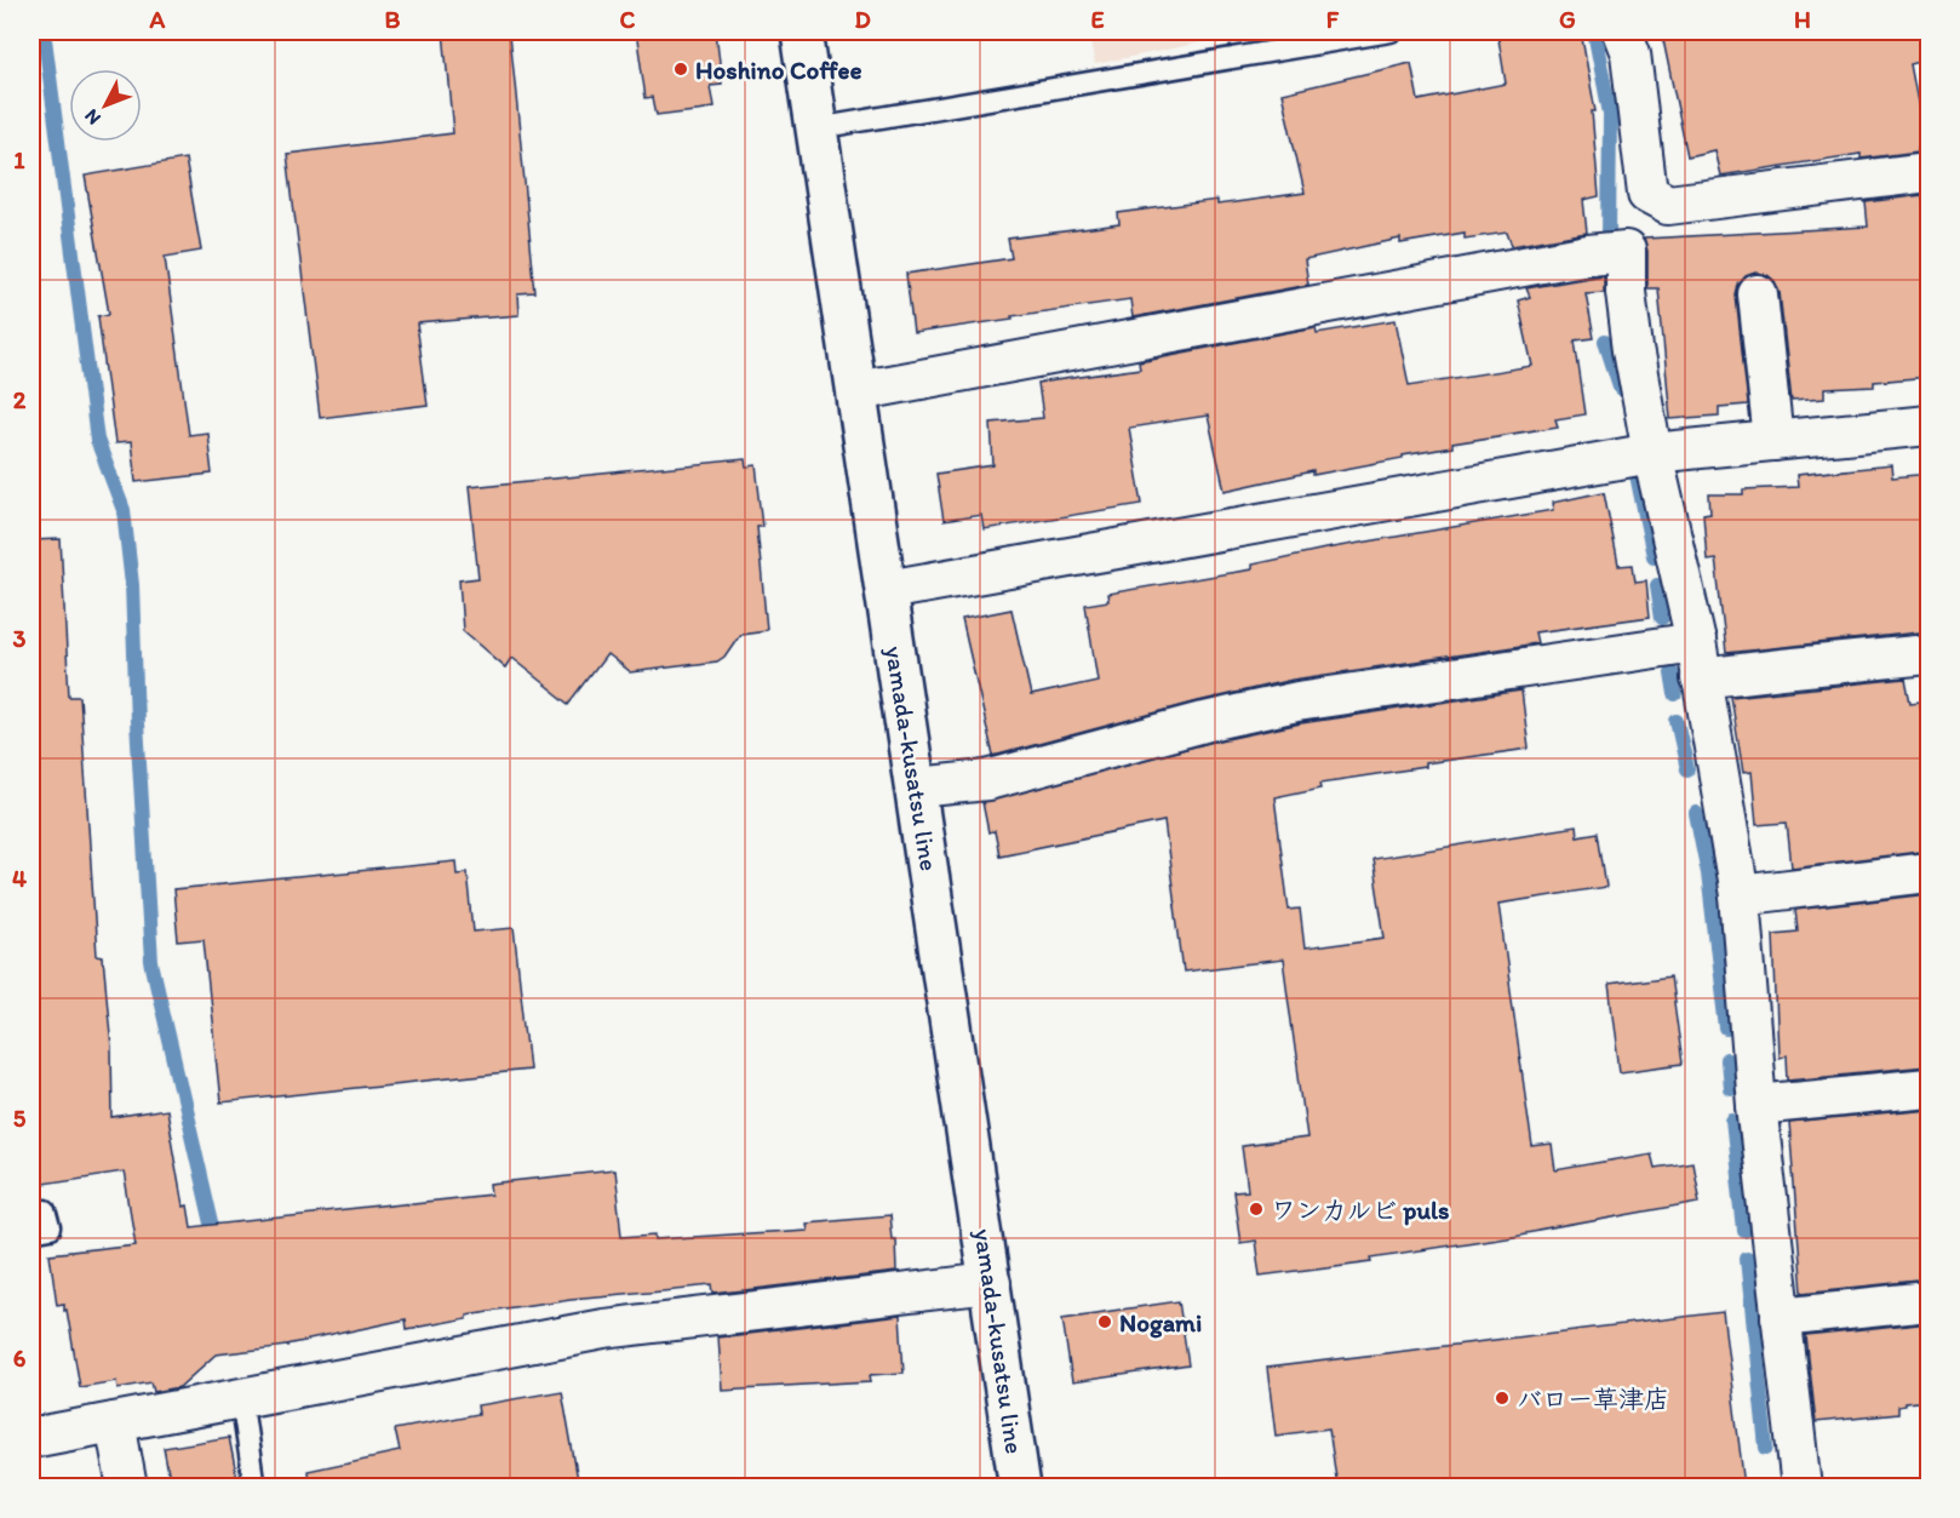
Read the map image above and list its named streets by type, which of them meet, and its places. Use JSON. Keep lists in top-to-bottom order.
{
  "streets": {
    "main road": ["yamada-kusatsu line"]
  },
  "places": [
    "Hoshino Coffee",
    "ワンカルビ puls",
    "Nogami",
    "バロー草津店"
  ],
  "north": "bottom left",
  "grid": {
    "columns": [
      "A",
      "B",
      "C",
      "D",
      "E",
      "F",
      "G",
      "H"
    ],
    "rows": [
      "1",
      "2",
      "3",
      "4",
      "5",
      "6"
    ]
  }
}
